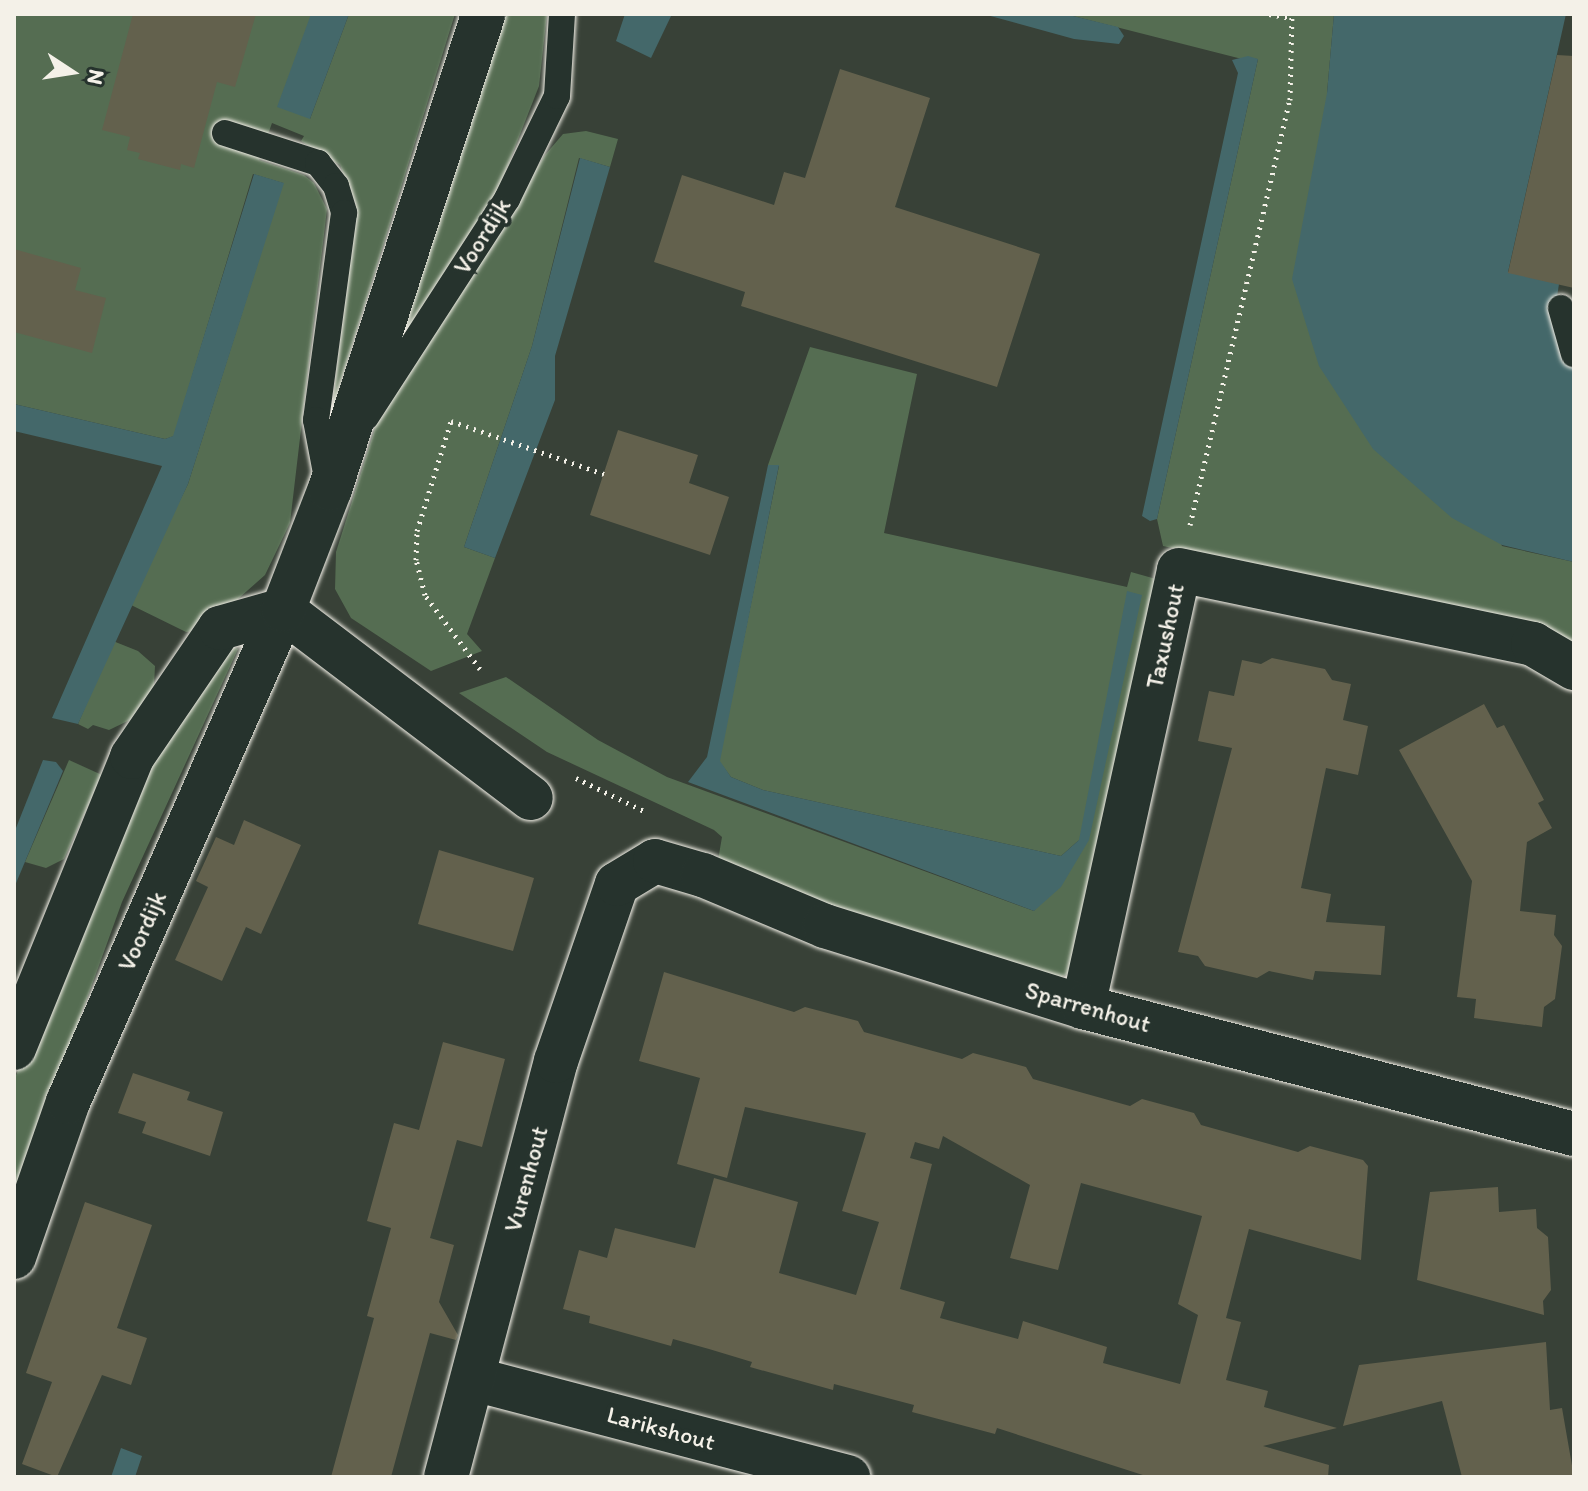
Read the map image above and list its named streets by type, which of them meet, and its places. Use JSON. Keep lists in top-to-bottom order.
{
  "streets": {
    "street": [
      "Voordijk",
      "Taxushout",
      "Sparrenhout",
      "Vurenhout",
      "Larikshout"
    ]
  },
  "crossings": [
    ["Taxushout", "Sparrenhout"],
    ["Sparrenhout", "Vurenhout"],
    ["Vurenhout", "Larikshout"]
  ],
  "north": "right"
}
